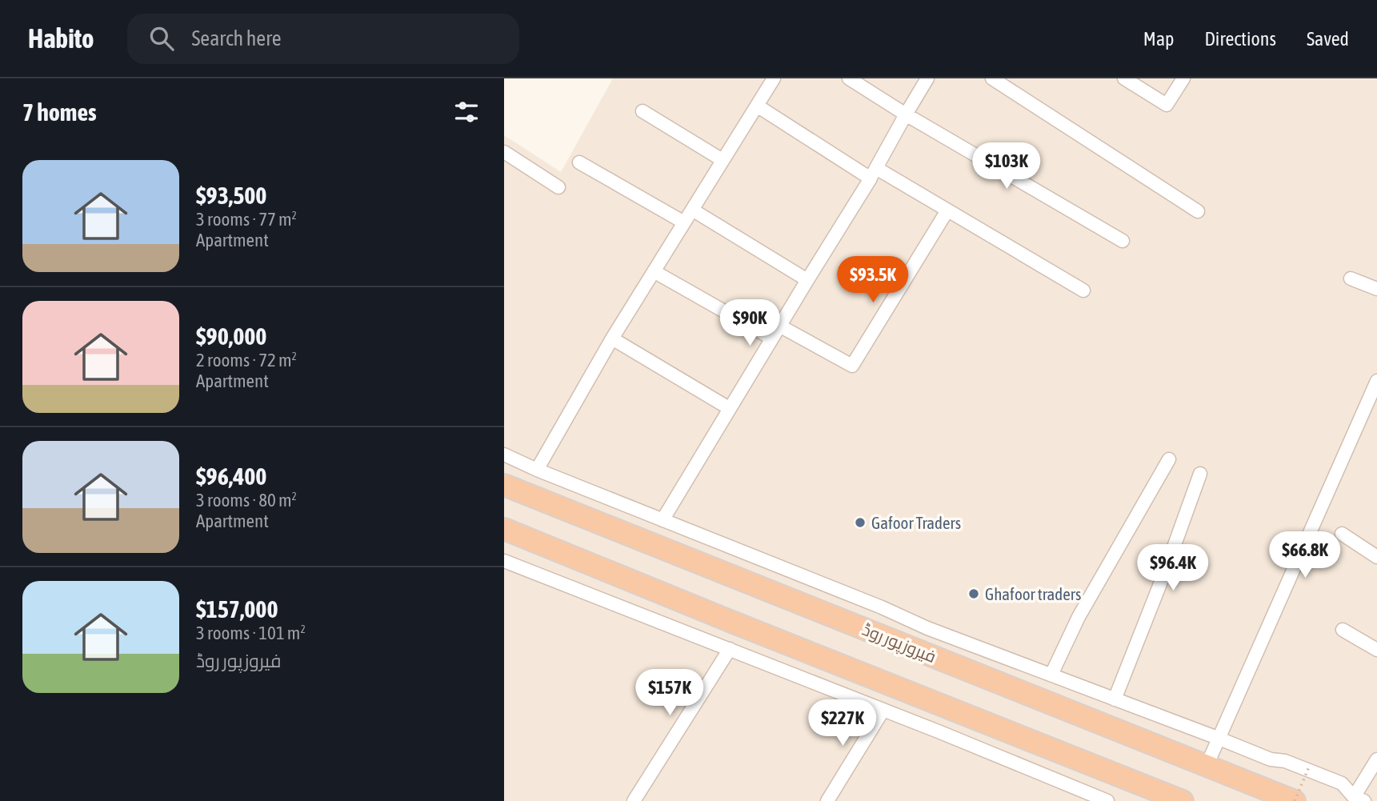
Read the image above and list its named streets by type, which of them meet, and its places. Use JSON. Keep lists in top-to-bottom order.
{
  "streets": {
    "highway": ["فیروزپور روڈ"]
  },
  "places": ["Gafoor Traders", "Ghafoor traders"],
  "page": {
    "header": "Habito",
    "search": "Search here",
    "nav": ["Map", "Directions", "Saved"],
    "heading": "7 homes",
    "price": [
      "$103K",
      "$93.5K",
      "$90K",
      "$66.8K",
      "$96.4K",
      "$157K",
      "$227K"
    ],
    "list": [
      {
        "name": "$93,500",
        "note": "3 rooms · 77 m² · Apartment"
      },
      {
        "name": "$90,000",
        "note": "2 rooms · 72 m² · Apartment"
      },
      {
        "name": "$96,400",
        "note": "3 rooms · 80 m² · Apartment"
      },
      {
        "name": "$157,000",
        "note": "3 rooms · 101 m² · فیروزپور روڈ"
      }
    ]
  }
}
